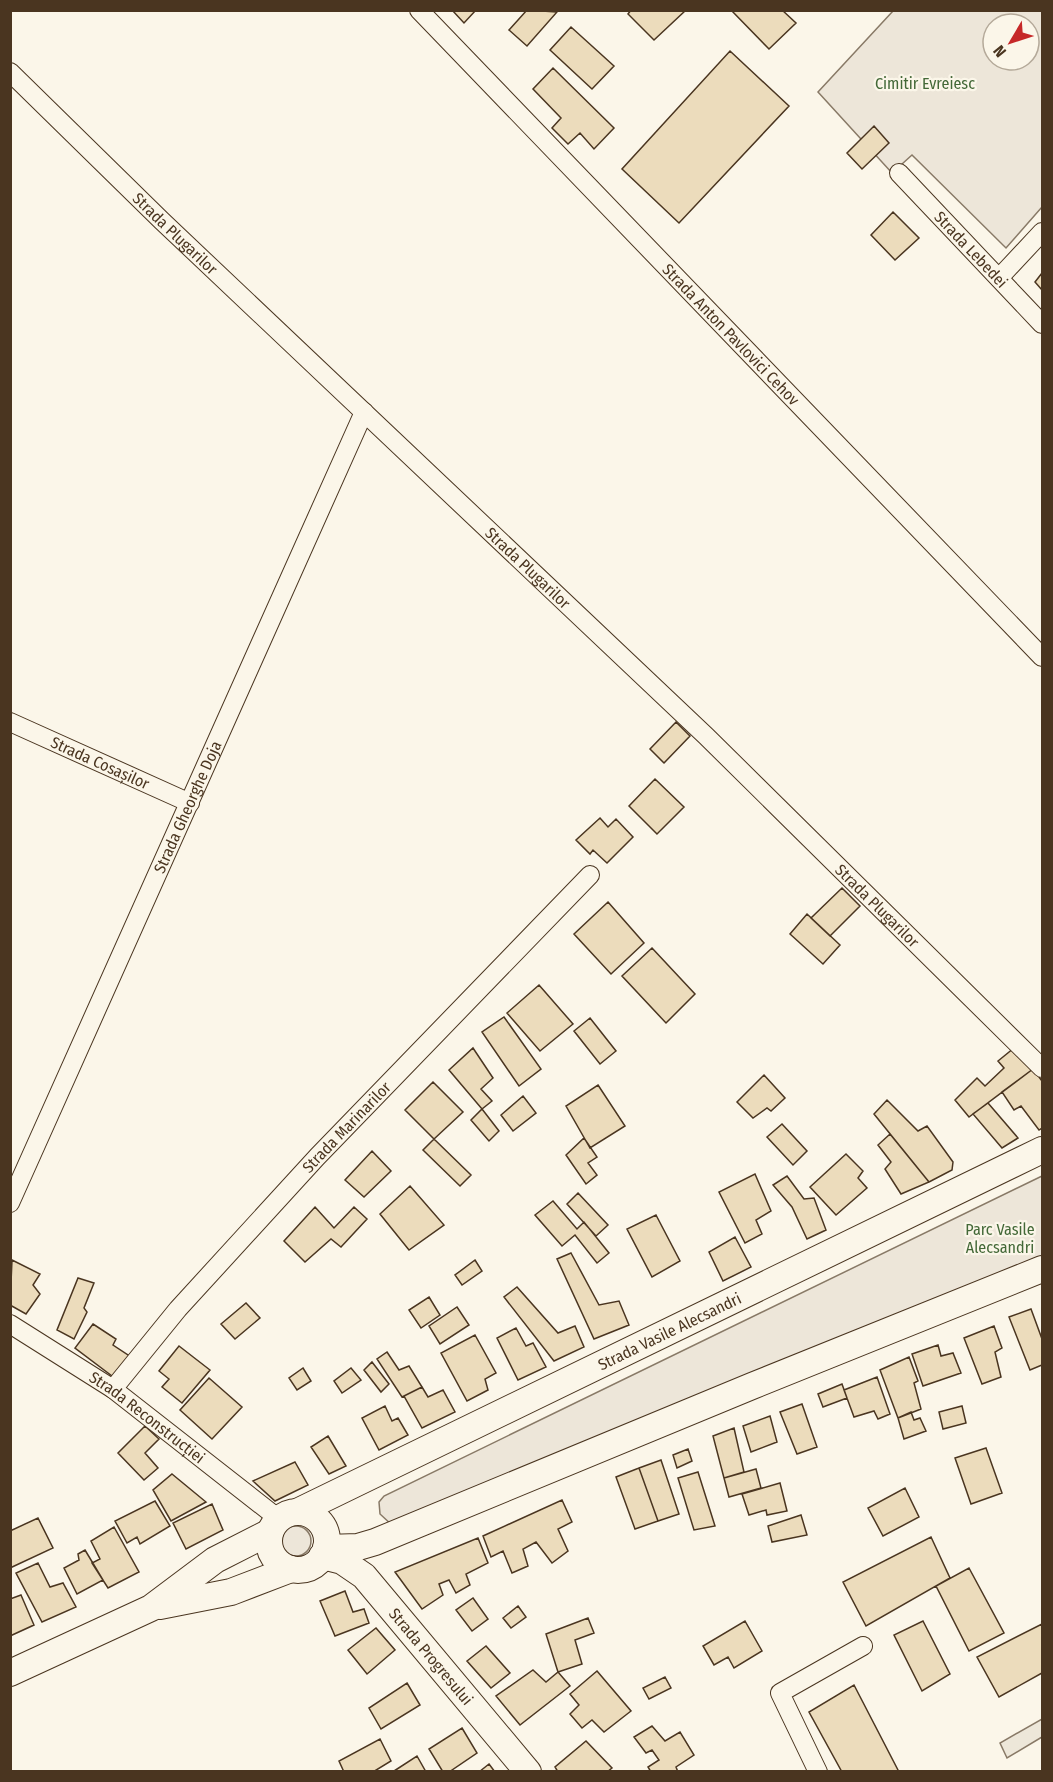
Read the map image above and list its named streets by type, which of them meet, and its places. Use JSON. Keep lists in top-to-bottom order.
{
  "streets": {
    "street": [
      "Strada Plugarilor",
      "Strada Lebedei",
      "Strada Anton Pavlovici Cehov",
      "Strada Cosașilor",
      "Strada Gheorghe Doja",
      "Strada Marinarilor",
      "Strada Vasile Alecsandri",
      "Strada Reconstrucției",
      "Strada Progresului"
    ]
  },
  "crossings": [
    ["Strada Plugarilor", "Strada Gheorghe Doja"],
    ["Strada Cosașilor", "Strada Gheorghe Doja"],
    ["Strada Marinarilor", "Strada Reconstrucției"],
    ["Strada Vasile Alecsandri", "Strada Reconstrucției"],
    ["Strada Vasile Alecsandri", "Strada Progresului"],
    ["Strada Reconstrucției", "Strada Progresului"]
  ],
  "parks": ["Cimitir Evreiesc", "Parc Vasile Alecsandri"],
  "north": "bottom left"
}
